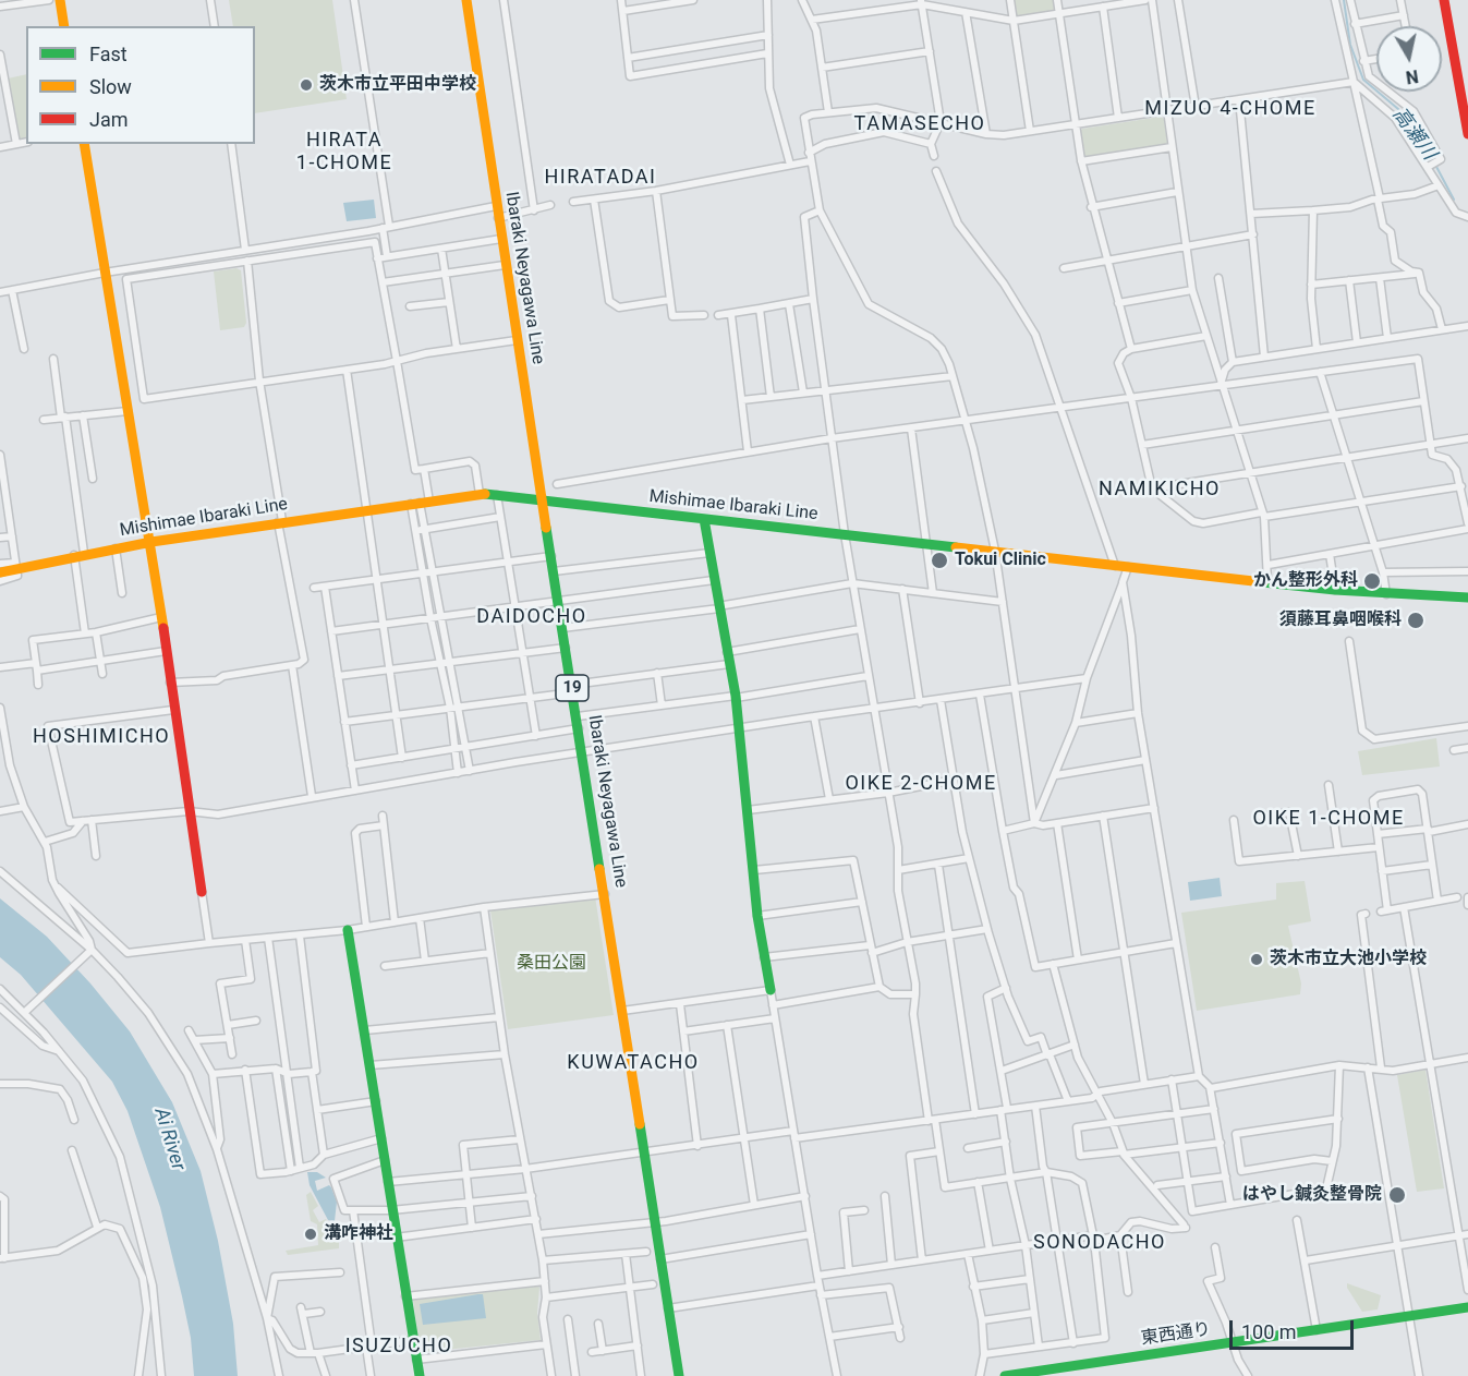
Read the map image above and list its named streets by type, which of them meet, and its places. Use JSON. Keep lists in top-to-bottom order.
{
  "streets": {
    "main road": [
      "Ibaraki Neyagawa Line",
      "Mishimae Ibaraki Line",
      "19",
      "東西通り"
    ]
  },
  "crossings": [
    ["Ibaraki Neyagawa Line", "Mishimae Ibaraki Line"]
  ],
  "districts": [
    "MIZUO 4-CHOME",
    "TAMASECHO",
    "HIRATA 1-CHOME",
    "HIRATADAI",
    "NAMIKICHO",
    "DAIDOCHO",
    "HOSHIMICHO",
    "OIKE 2-CHOME",
    "OIKE 1-CHOME",
    "KUWATACHO",
    "SONODACHO",
    "ISUZUCHO"
  ],
  "water": ["高瀬川", "Ai River"],
  "parks": ["桑田公園"],
  "places": [
    "茨木市立平田中学校",
    "Tokui Clinic",
    "かん整形外科",
    "須藤耳鼻咽喉科",
    "茨木市立大池小学校",
    "はやし鍼灸整骨院",
    "溝咋神社"
  ],
  "legend": ["Fast", "Slow", "Jam"],
  "scale_bar": "100 m",
  "north": "bottom"
}
